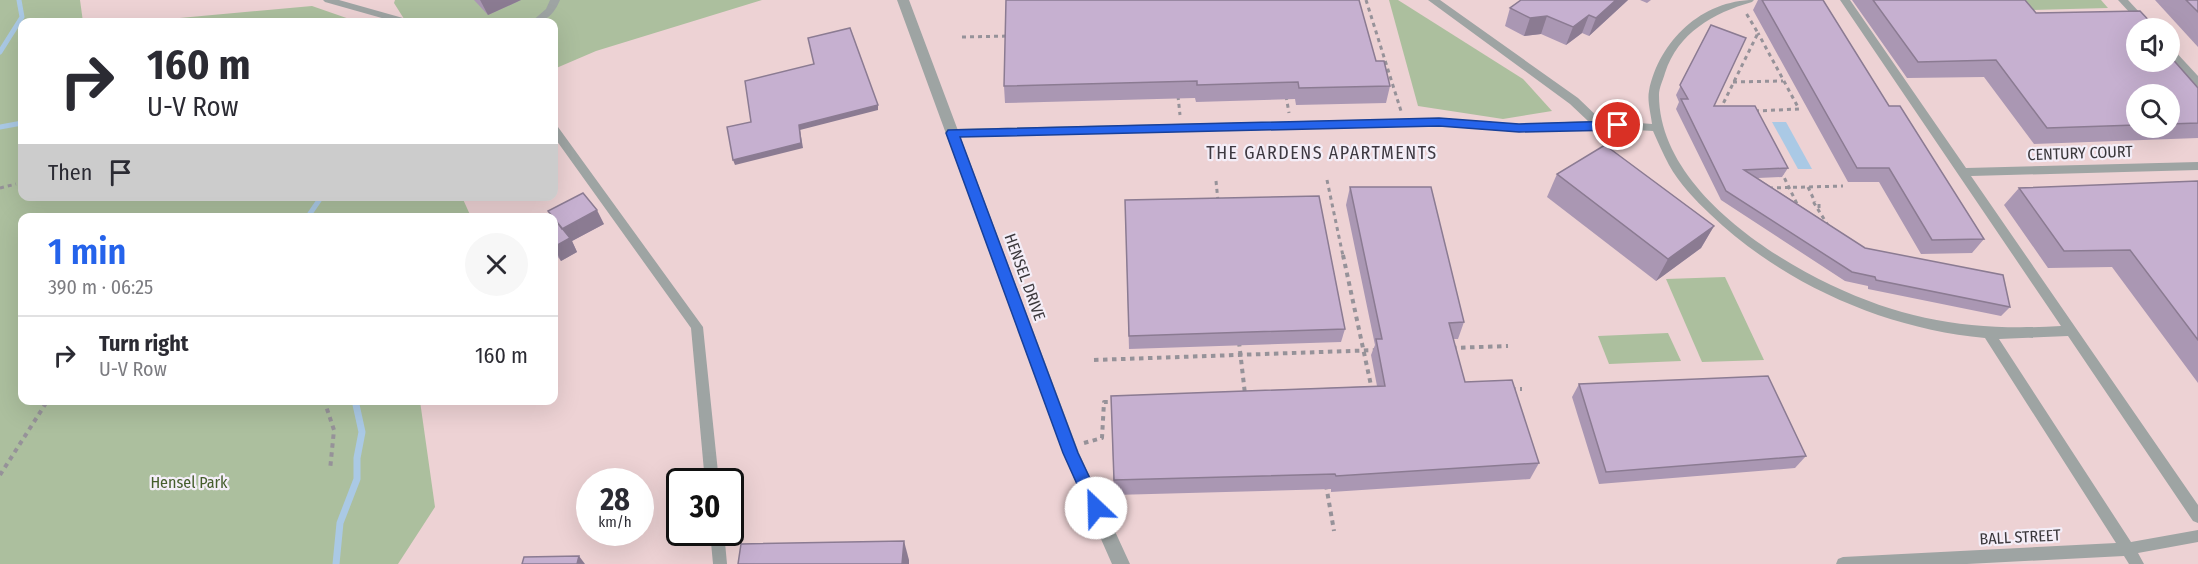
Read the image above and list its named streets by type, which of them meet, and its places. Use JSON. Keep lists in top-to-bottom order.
{
  "streets": {
    "street": ["HENSEL DRIVE"],
    "lane": ["CENTURY COURT", "BALL STREET"]
  },
  "districts": ["THE GARDENS APARTMENTS"],
  "parks": ["Hensel Park"],
  "page": {
    "turn": ["160 m", "U-V Row"],
    "then": "Then",
    "heading": ["1 min", "390 m · 06:25"],
    "list": [
      {
        "name": "Turn right",
        "note": "U-V Row",
        "value": "160 m"
      }
    ],
    "speed": "28 km/h",
    "limit": "30"
  }
}
